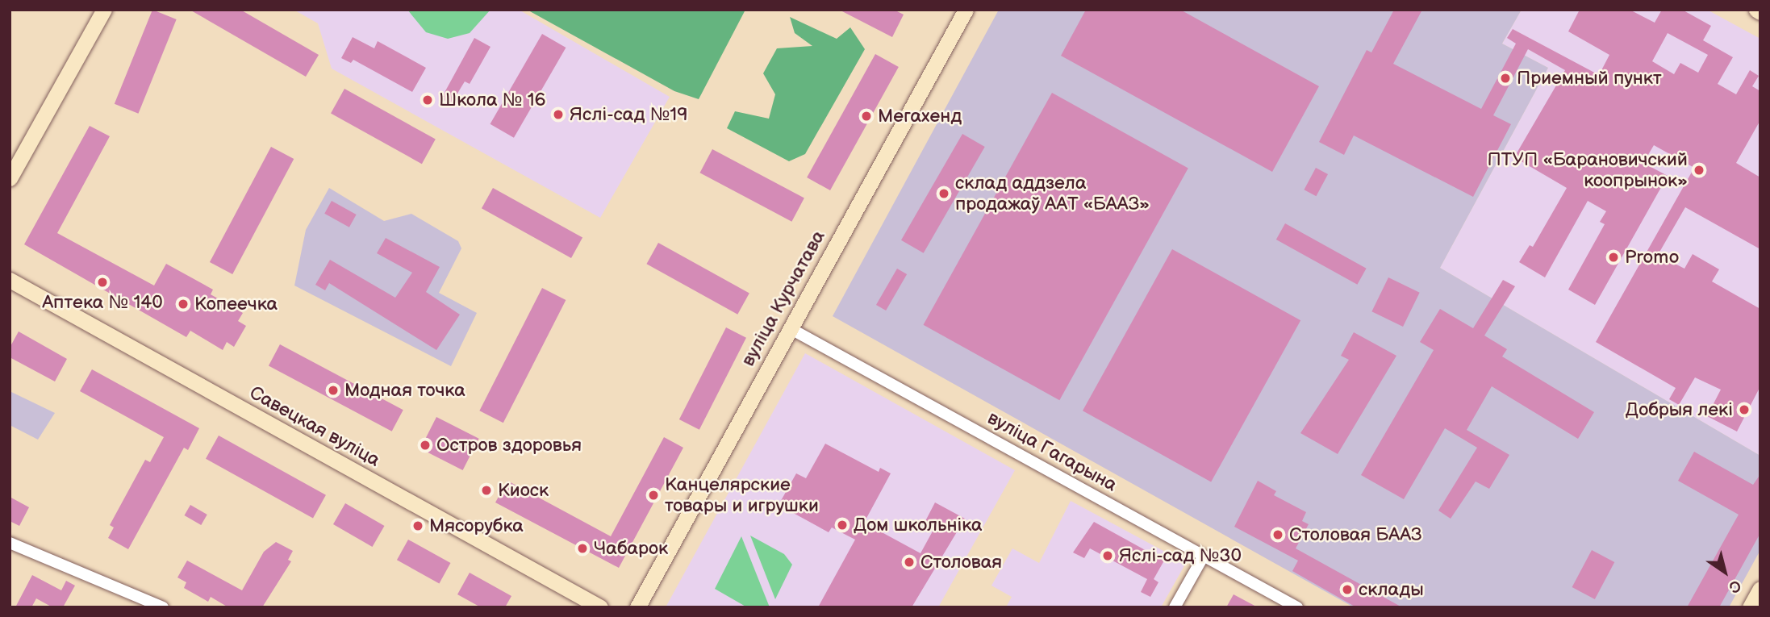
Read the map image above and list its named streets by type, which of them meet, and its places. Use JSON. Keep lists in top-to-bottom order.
{
  "streets": {
    "street": ["вуліца Курчатава", "Савецкая вуліца", "вуліца Гагарына"]
  },
  "crossings": [
    ["вуліца Курчатава", "вуліца Гагарына"]
  ],
  "places": [
    "Приемный пункт",
    "Школа № 16",
    "Яслі-сад №19",
    "Мегахенд",
    "ПТУП «Барановичский коопрынок»",
    "склад аддзела продажаў ААТ «БААЗ»",
    "Promo",
    "Аптека № 140",
    "Копеечка",
    "Модная точка",
    "Добрыя лекі",
    "Остров здоровья",
    "Киоск",
    "Канцелярские товары и игрушки",
    "Дом школьніка",
    "Мясорубка",
    "Столовая БААЗ",
    "Чабарок",
    "Яслі-сад №30",
    "Столовая",
    "склады"
  ],
  "north": "bottom right"
}
